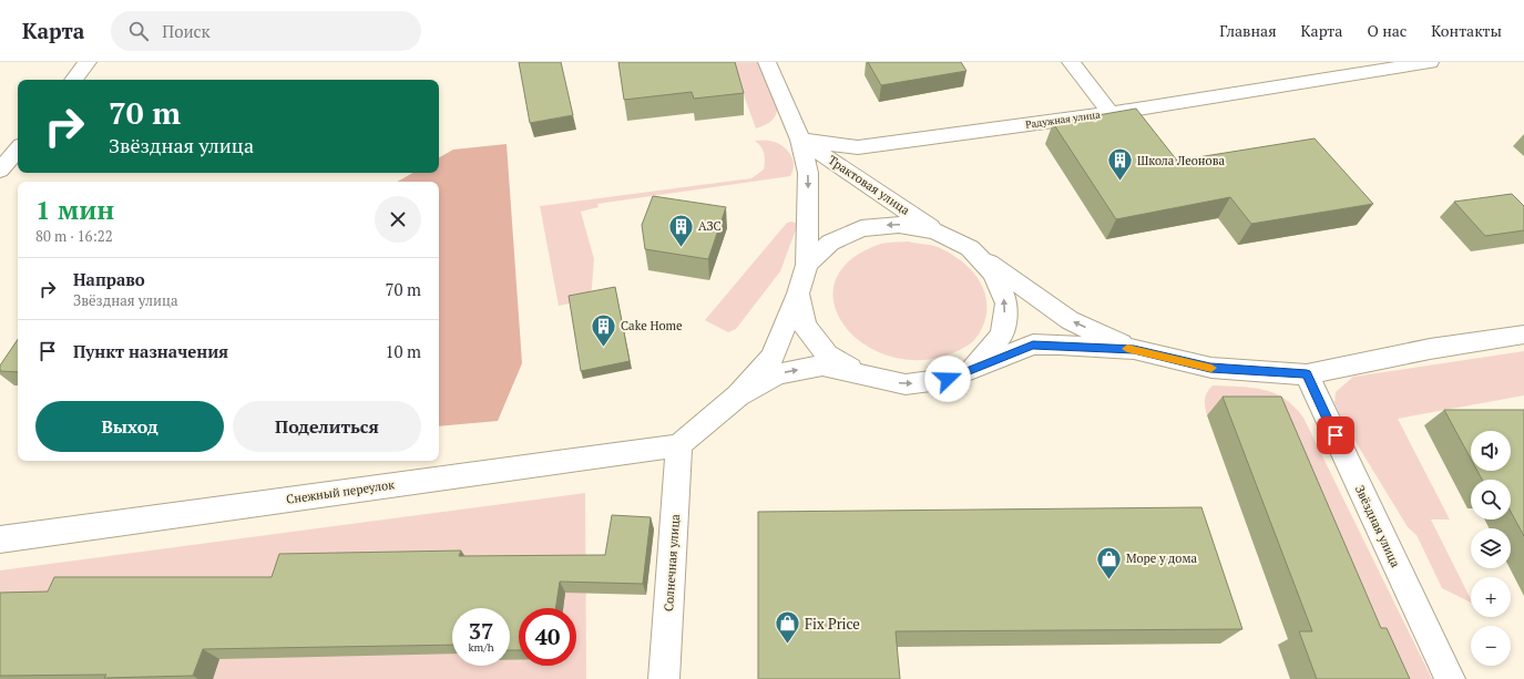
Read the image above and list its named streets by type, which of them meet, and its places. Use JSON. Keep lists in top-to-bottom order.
{
  "streets": {
    "street": [
      "Радужная улица",
      "Трактовая улица",
      "Снежный переулок",
      "Звёздная улица",
      "Солнечная улица"
    ]
  },
  "crossings": [
    ["Радужная улица", "Трактовая улица"],
    ["Снежный переулок", "Солнечная улица"]
  ],
  "places": {
    "building": ["Школа Леонова", "АЗС", "Cake Home"],
    "shop": ["Море у дома", "Fix Price"]
  },
  "page": {
    "header": "Карта",
    "search": "Поиск",
    "nav": [
      "Главная",
      "Карта",
      "О нас",
      "Контакты"
    ],
    "turn": ["70 m", "Звёздная улица"],
    "heading": ["1 мин", "80 m · 16:22"],
    "list": [
      {
        "name": "Направо",
        "note": "Звёздная улица",
        "value": "70 m"
      },
      {
        "name": "Пункт назначения",
        "value": "10 m"
      }
    ],
    "buttons": ["Выход", "Поделиться"],
    "map_buttons": ["+", "−"],
    "speed": "37 km/h",
    "limit": "40"
  }
}
